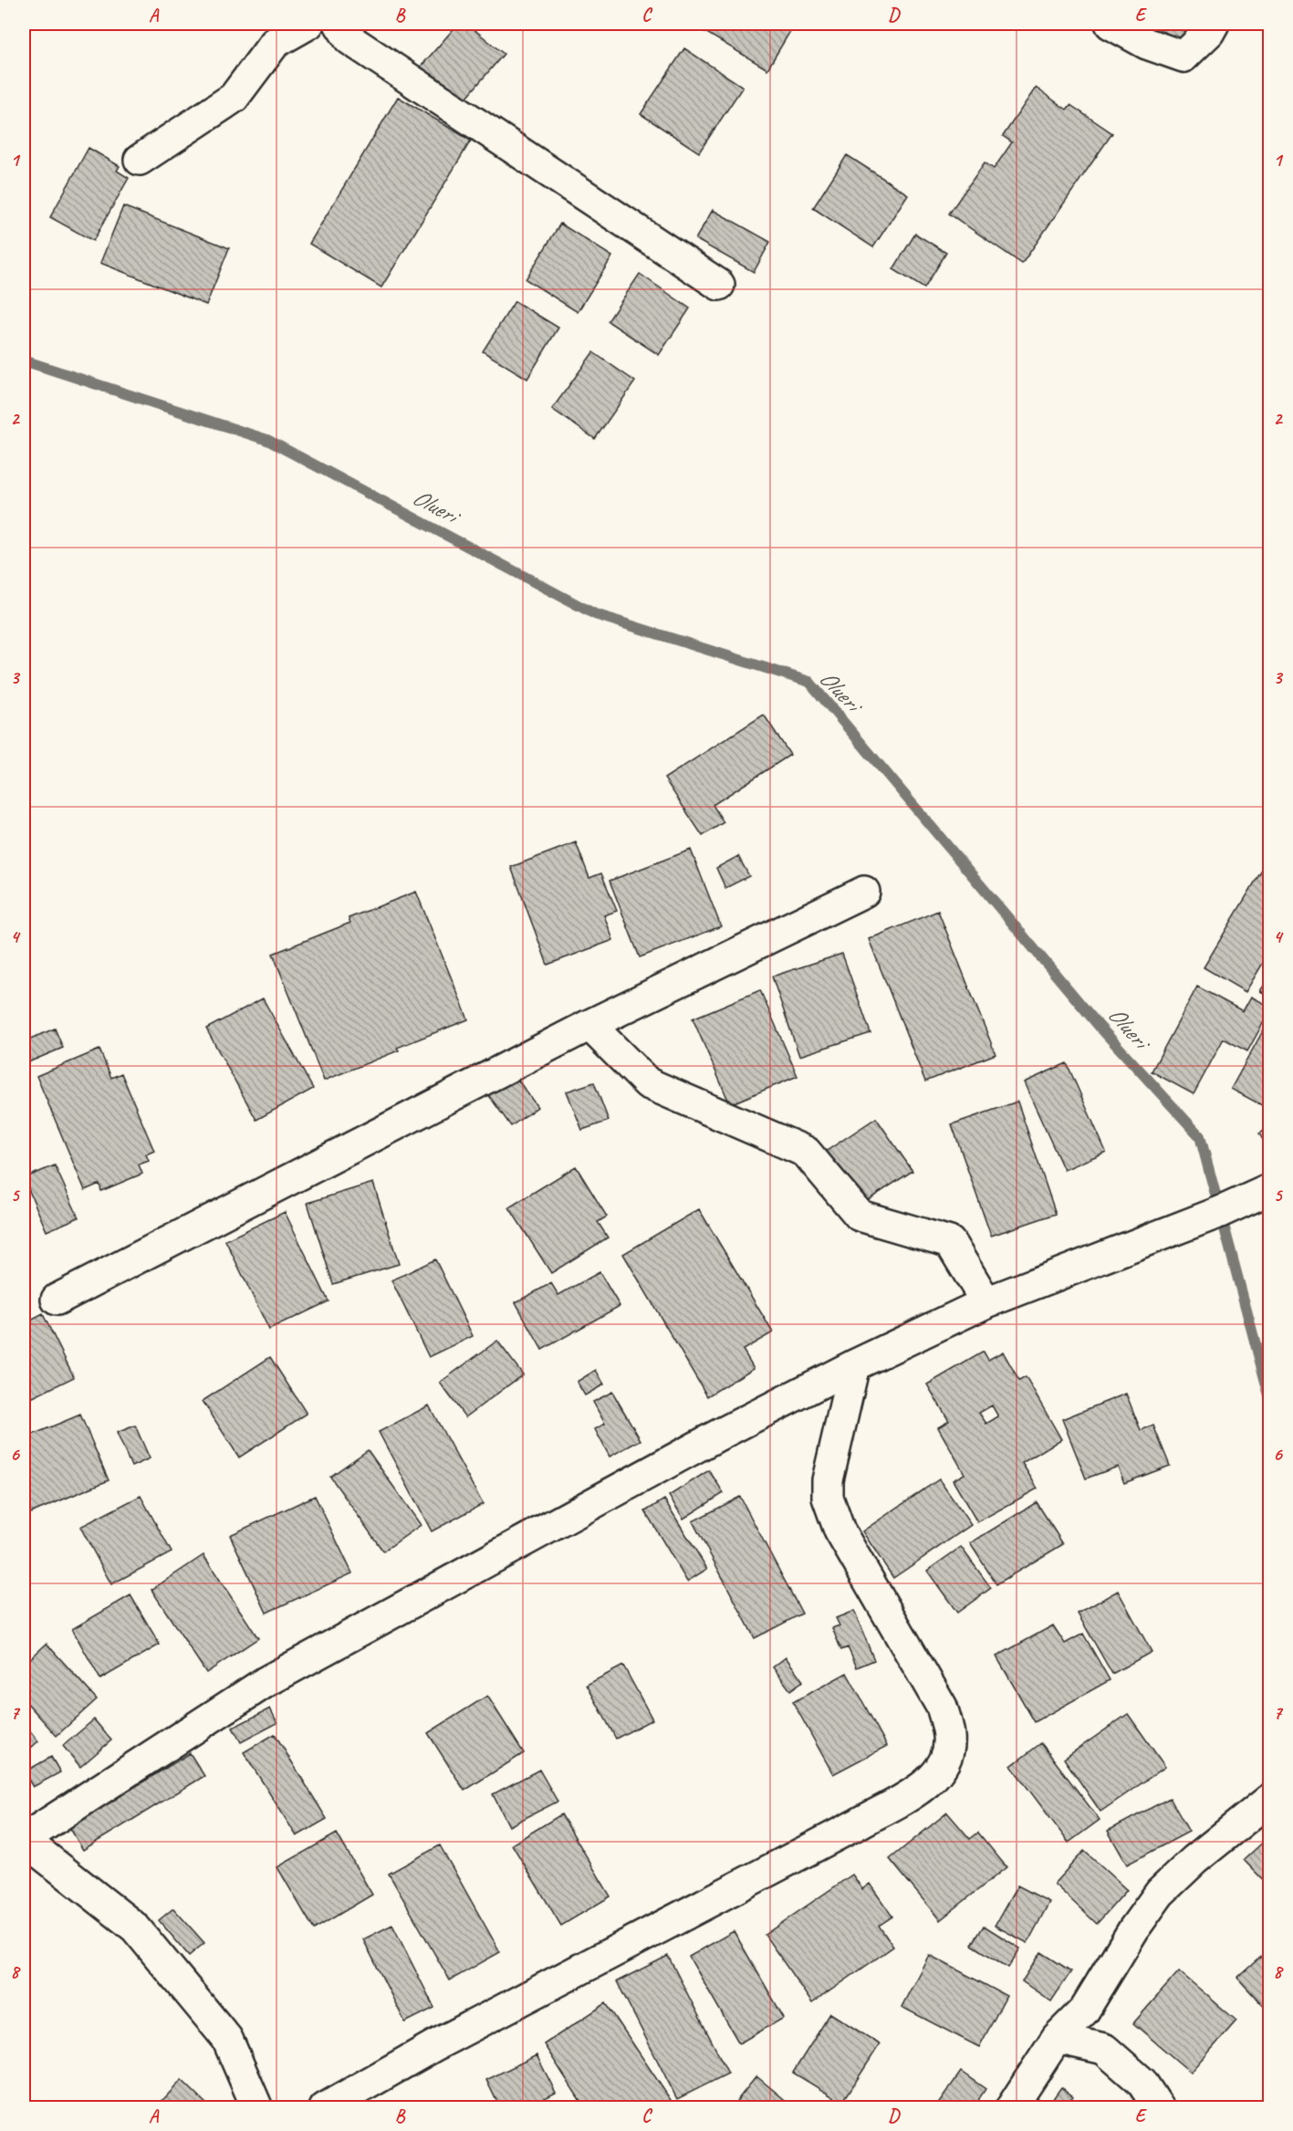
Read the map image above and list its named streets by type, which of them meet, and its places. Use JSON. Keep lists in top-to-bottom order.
{
  "water": ["Olueri"],
  "grid": {
    "columns": [
      "A",
      "B",
      "C",
      "D",
      "E"
    ],
    "rows": [
      "1",
      "2",
      "3",
      "4",
      "5",
      "6",
      "7",
      "8"
    ]
  }
}
